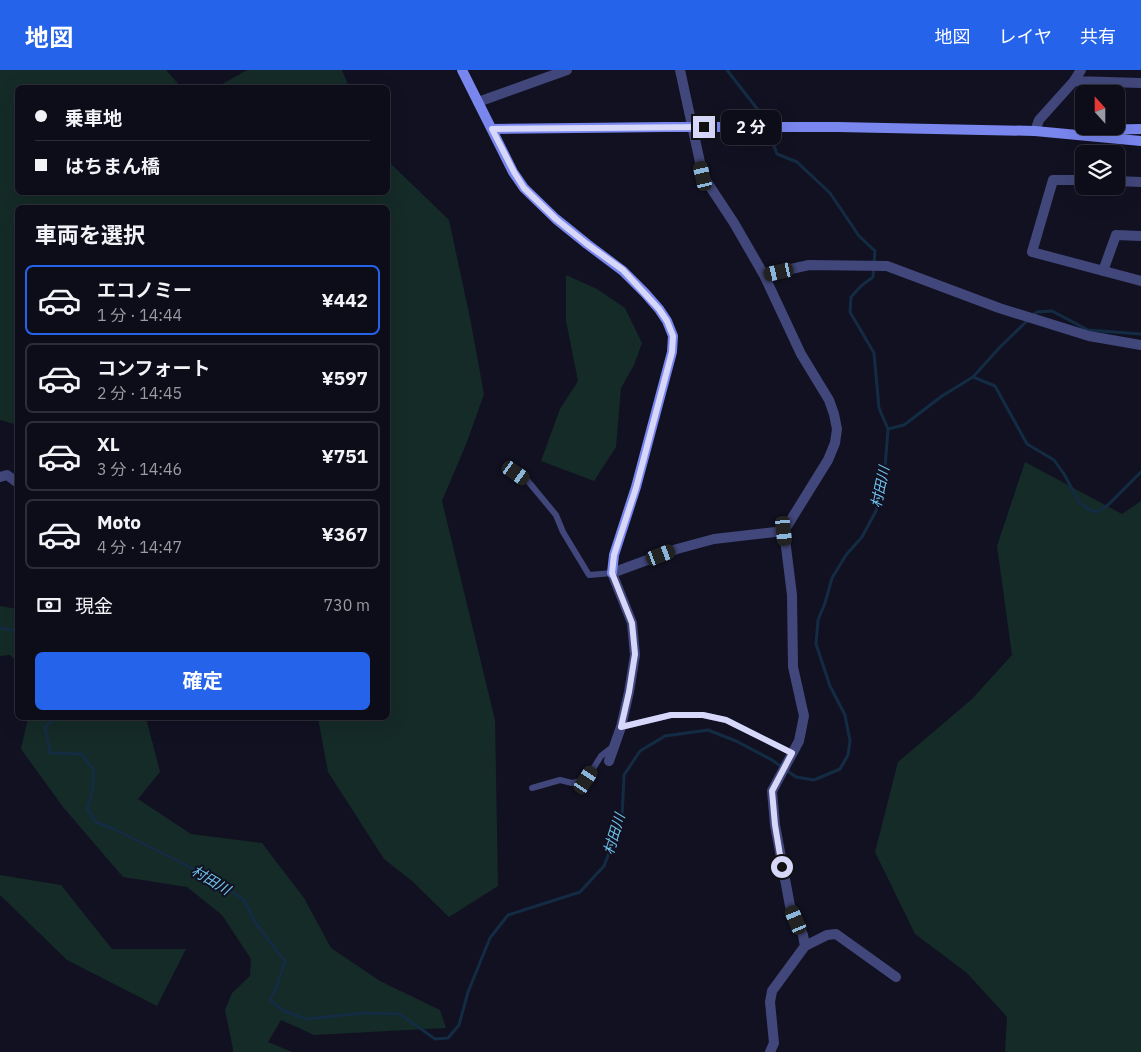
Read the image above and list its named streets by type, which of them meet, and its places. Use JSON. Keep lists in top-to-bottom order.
{
  "water": ["村田川"],
  "north": "top",
  "page": {
    "header": "地図",
    "nav": ["地図", "レイヤ", "共有"],
    "banner": ["乗車地", "はちまん橋"],
    "bubble": "2 分",
    "heading": "車両を選択",
    "list": [
      {
        "name": "エコノミー",
        "note": "1 分 · 14:44",
        "value": "¥442"
      },
      {
        "name": "コンフォート",
        "note": "2 分 · 14:45",
        "value": "¥597"
      },
      {
        "name": "XL",
        "note": "3 分 · 14:46",
        "value": "¥751"
      },
      {
        "name": "Moto",
        "note": "4 分 · 14:47",
        "value": "¥367"
      }
    ],
    "pay": ["現金", "730 m"],
    "buttons": "確定"
  }
}
